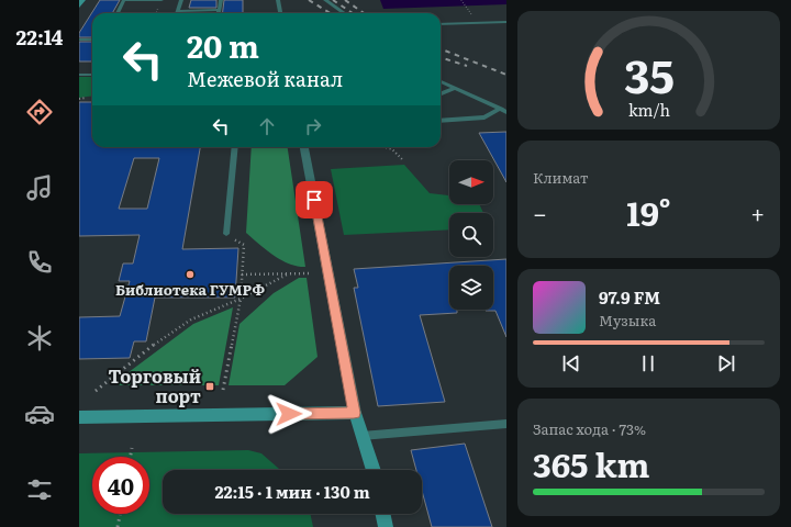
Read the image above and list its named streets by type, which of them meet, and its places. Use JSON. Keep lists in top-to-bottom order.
{
  "places": {
    "other": ["Библиотека ГУМРФ"],
    "transit": ["Торговый порт"]
  },
  "north": "right",
  "page": {
    "tabs": "22:14",
    "turn": ["20 m", "Межевой канал"],
    "tile": [
      "Климат",
      ["Запас хода · 73%", "365 km"]
    ],
    "heat": ["−", "19°", "+"],
    "song": ["97.9 FM", "Музыка"],
    "limit": "40",
    "trip": "22:15 · 1 мин · 130 m",
    "gauge": ["35", "km/h"]
  }
}
